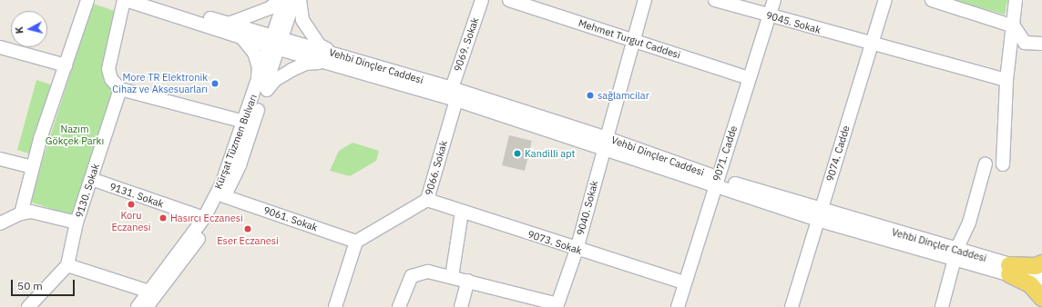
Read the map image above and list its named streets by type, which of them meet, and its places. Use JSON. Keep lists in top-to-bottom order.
{
  "streets": {
    "street": [
      "9045. Sokak",
      "Mehmet Turgut Caddesi",
      "9069. Sokak",
      "Vehbi Dinçler Caddesi",
      "Kürşat Tüzmen Bulvarı",
      "9071. Cadde",
      "9074. Cadde",
      "9066. Sokak",
      "9130. Sokak",
      "9131. Sokak",
      "9040. Sokak",
      "9061. Sokak",
      "9073. Sokak"
    ]
  },
  "crossings": [
    ["9045. Sokak", "9071. Cadde"],
    ["9045. Sokak", "9074. Cadde"],
    ["Mehmet Turgut Caddesi", "9071. Cadde"],
    ["Mehmet Turgut Caddesi", "9040. Sokak"],
    ["9069. Sokak", "Vehbi Dinçler Caddesi"],
    ["9069. Sokak", "9066. Sokak"],
    ["Vehbi Dinçler Caddesi", "Kürşat Tüzmen Bulvarı"],
    ["Vehbi Dinçler Caddesi", "9071. Cadde"],
    ["Vehbi Dinçler Caddesi", "9074. Cadde"],
    ["Vehbi Dinçler Caddesi", "9066. Sokak"],
    ["Vehbi Dinçler Caddesi", "9040. Sokak"],
    ["Kürşat Tüzmen Bulvarı", "9131. Sokak"],
    ["Kürşat Tüzmen Bulvarı", "9061. Sokak"],
    ["9071. Cadde", "9073. Sokak"],
    ["9066. Sokak", "9061. Sokak"],
    ["9066. Sokak", "9073. Sokak"],
    ["9130. Sokak", "9131. Sokak"],
    ["9040. Sokak", "9073. Sokak"]
  ],
  "parks": ["Nazım Gökçek Parkı"],
  "places": [
    "More TR Elektronik Cihaz ve Aksesuarları",
    "sağlamcilar",
    "Kandilli apt",
    "Koru Eczanesi",
    "Hasırcı Eczanesi",
    "Eser Eczanesi"
  ],
  "scale_bar": "50 m",
  "north": "left"
}
